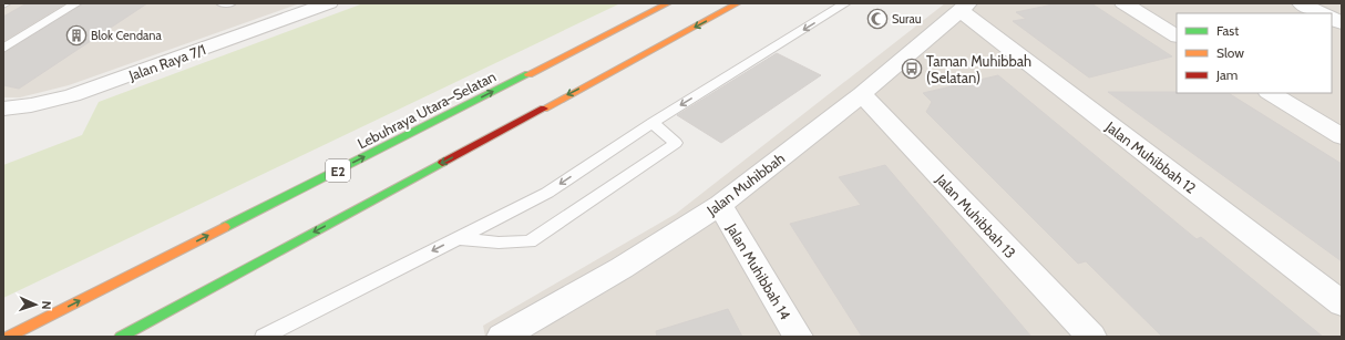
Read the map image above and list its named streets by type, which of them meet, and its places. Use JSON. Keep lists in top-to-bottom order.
{
  "streets": {
    "highway": ["Lebuhraya Utara–Selatan", "E2"],
    "street": [
      "Jalan Raya 7/1",
      "Jalan Muhibbah 12",
      "Jalan Muhibbah",
      "Jalan Muhibbah 13",
      "Jalan Muhibbah 14"
    ]
  },
  "crossings": [
    ["Jalan Muhibbah 12", "Jalan Muhibbah"],
    ["Jalan Muhibbah", "Jalan Muhibbah 13"],
    ["Jalan Muhibbah", "Jalan Muhibbah 14"]
  ],
  "places": {
    "mosque": ["Surau"],
    "building": ["Blok Cendana"],
    "bus stop": ["Taman Muhibbah (Selatan)"]
  },
  "legend": ["Fast", "Slow", "Jam"],
  "north": "right"
}
